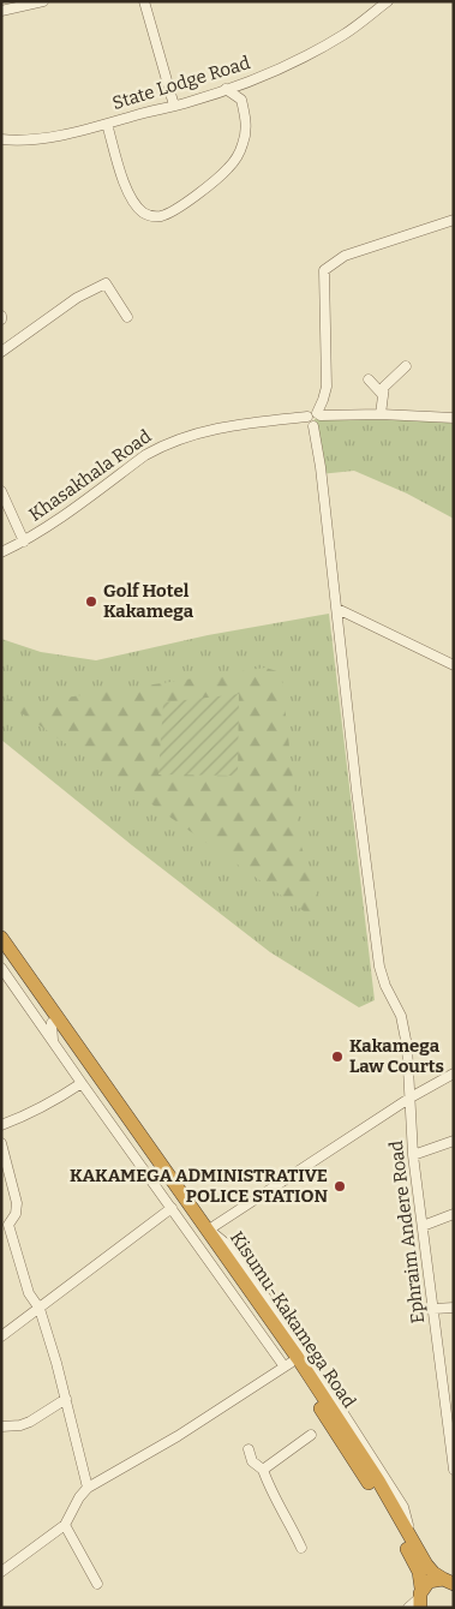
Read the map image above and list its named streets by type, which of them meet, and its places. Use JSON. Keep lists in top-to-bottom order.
{
  "streets": {
    "highway": ["Kisumu-Kakamega Road"],
    "street": ["State Lodge Road", "Khasakhala Road", "Ephraim Andere Road"]
  },
  "crossings": [
    ["Khasakhala Road", "Ephraim Andere Road"]
  ],
  "places": ["Golf Hotel Kakamega", "Kakamega Law Courts", "KAKAMEGA ADMINISTRATIVE POLICE STATION"]
}
